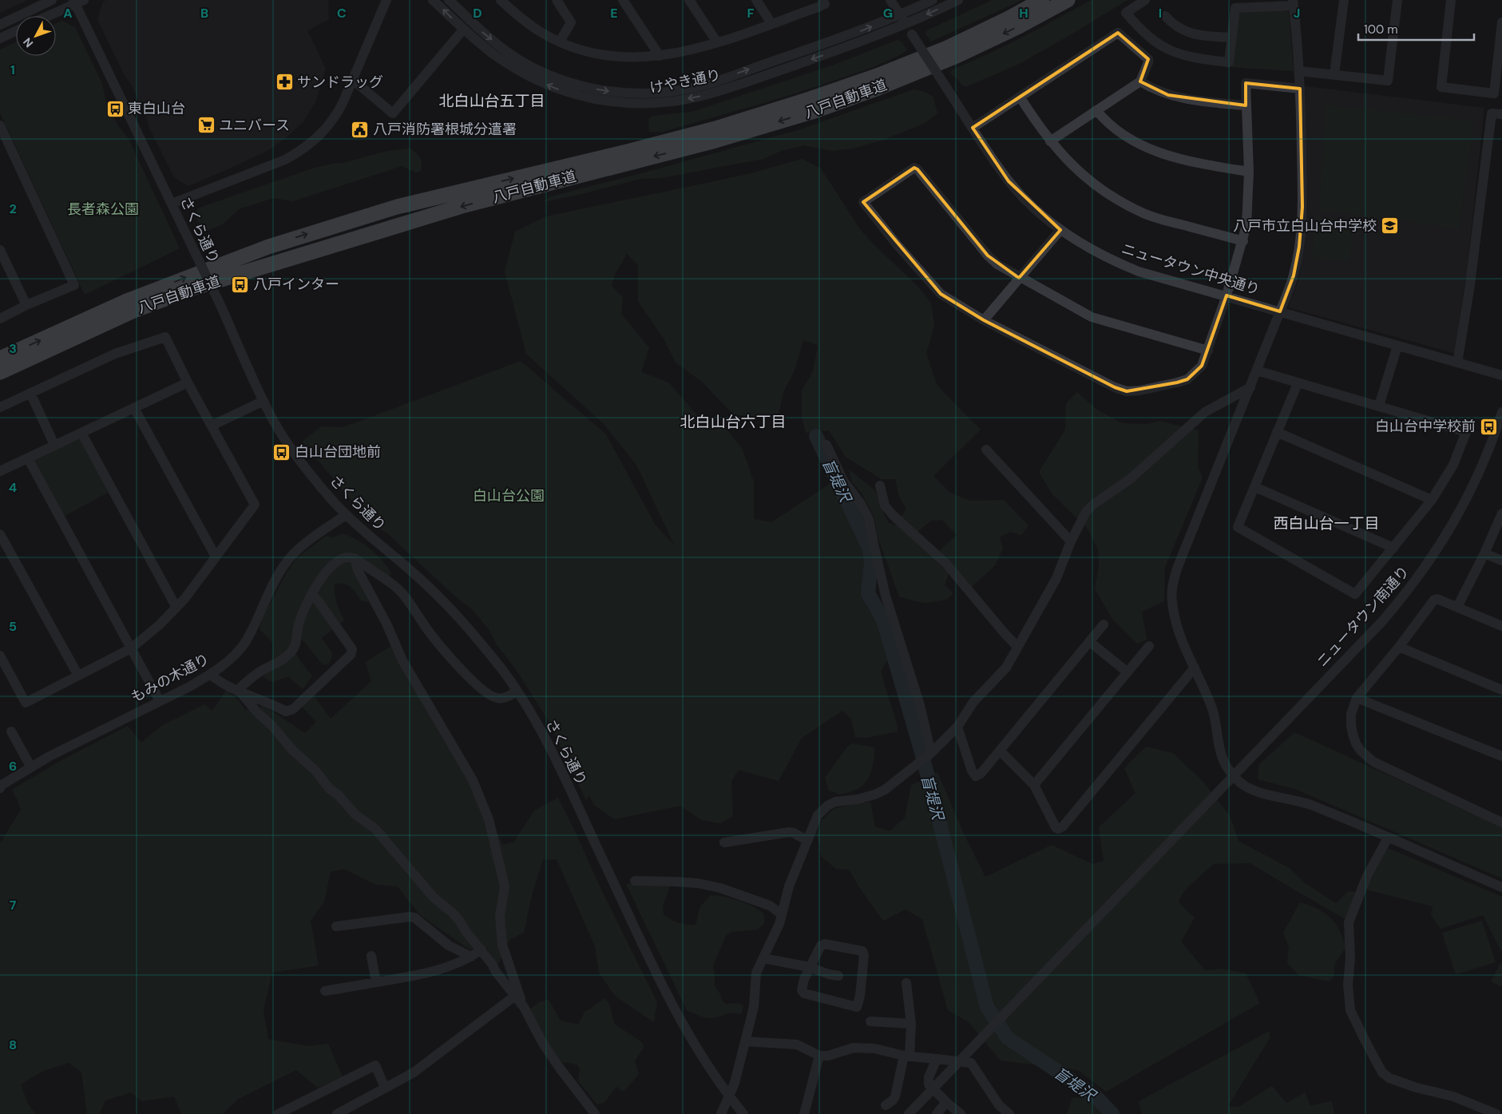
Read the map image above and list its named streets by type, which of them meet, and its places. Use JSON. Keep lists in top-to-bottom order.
{
  "streets": {
    "highway": ["八戸自動車道"],
    "street": [
      "けやき通り",
      "さくら通り",
      "ニュータウン中央通り",
      "ニュータウン南通り",
      "もみの木通り"
    ]
  },
  "crossings": [
    ["けやき通り", "ニュータウン中央通り"],
    ["さくら通り", "もみの木通り"]
  ],
  "districts": ["北白山台五丁目", "北白山台六丁目", "西白山台一丁目"],
  "water": ["盲堤沢"],
  "parks": ["長者森公園", "白山台公園"],
  "places": {
    "pharmacy": ["サンドラッグ"],
    "bus stop": [
      "東白山台",
      "八戸インター",
      "白山台中学校前",
      "白山台団地前"
    ],
    "supermarket": ["ユニバース"],
    "public building": ["八戸消防署根城分遣署"],
    "school or university": ["八戸市立白山台中学校"]
  },
  "scale_bar": "100 m",
  "north": "bottom left",
  "grid": {
    "columns": [
      "A",
      "B",
      "C",
      "D",
      "E",
      "F",
      "G",
      "H",
      "I",
      "J"
    ],
    "rows": [
      "1",
      "2",
      "3",
      "4",
      "5",
      "6",
      "7",
      "8"
    ]
  }
}
